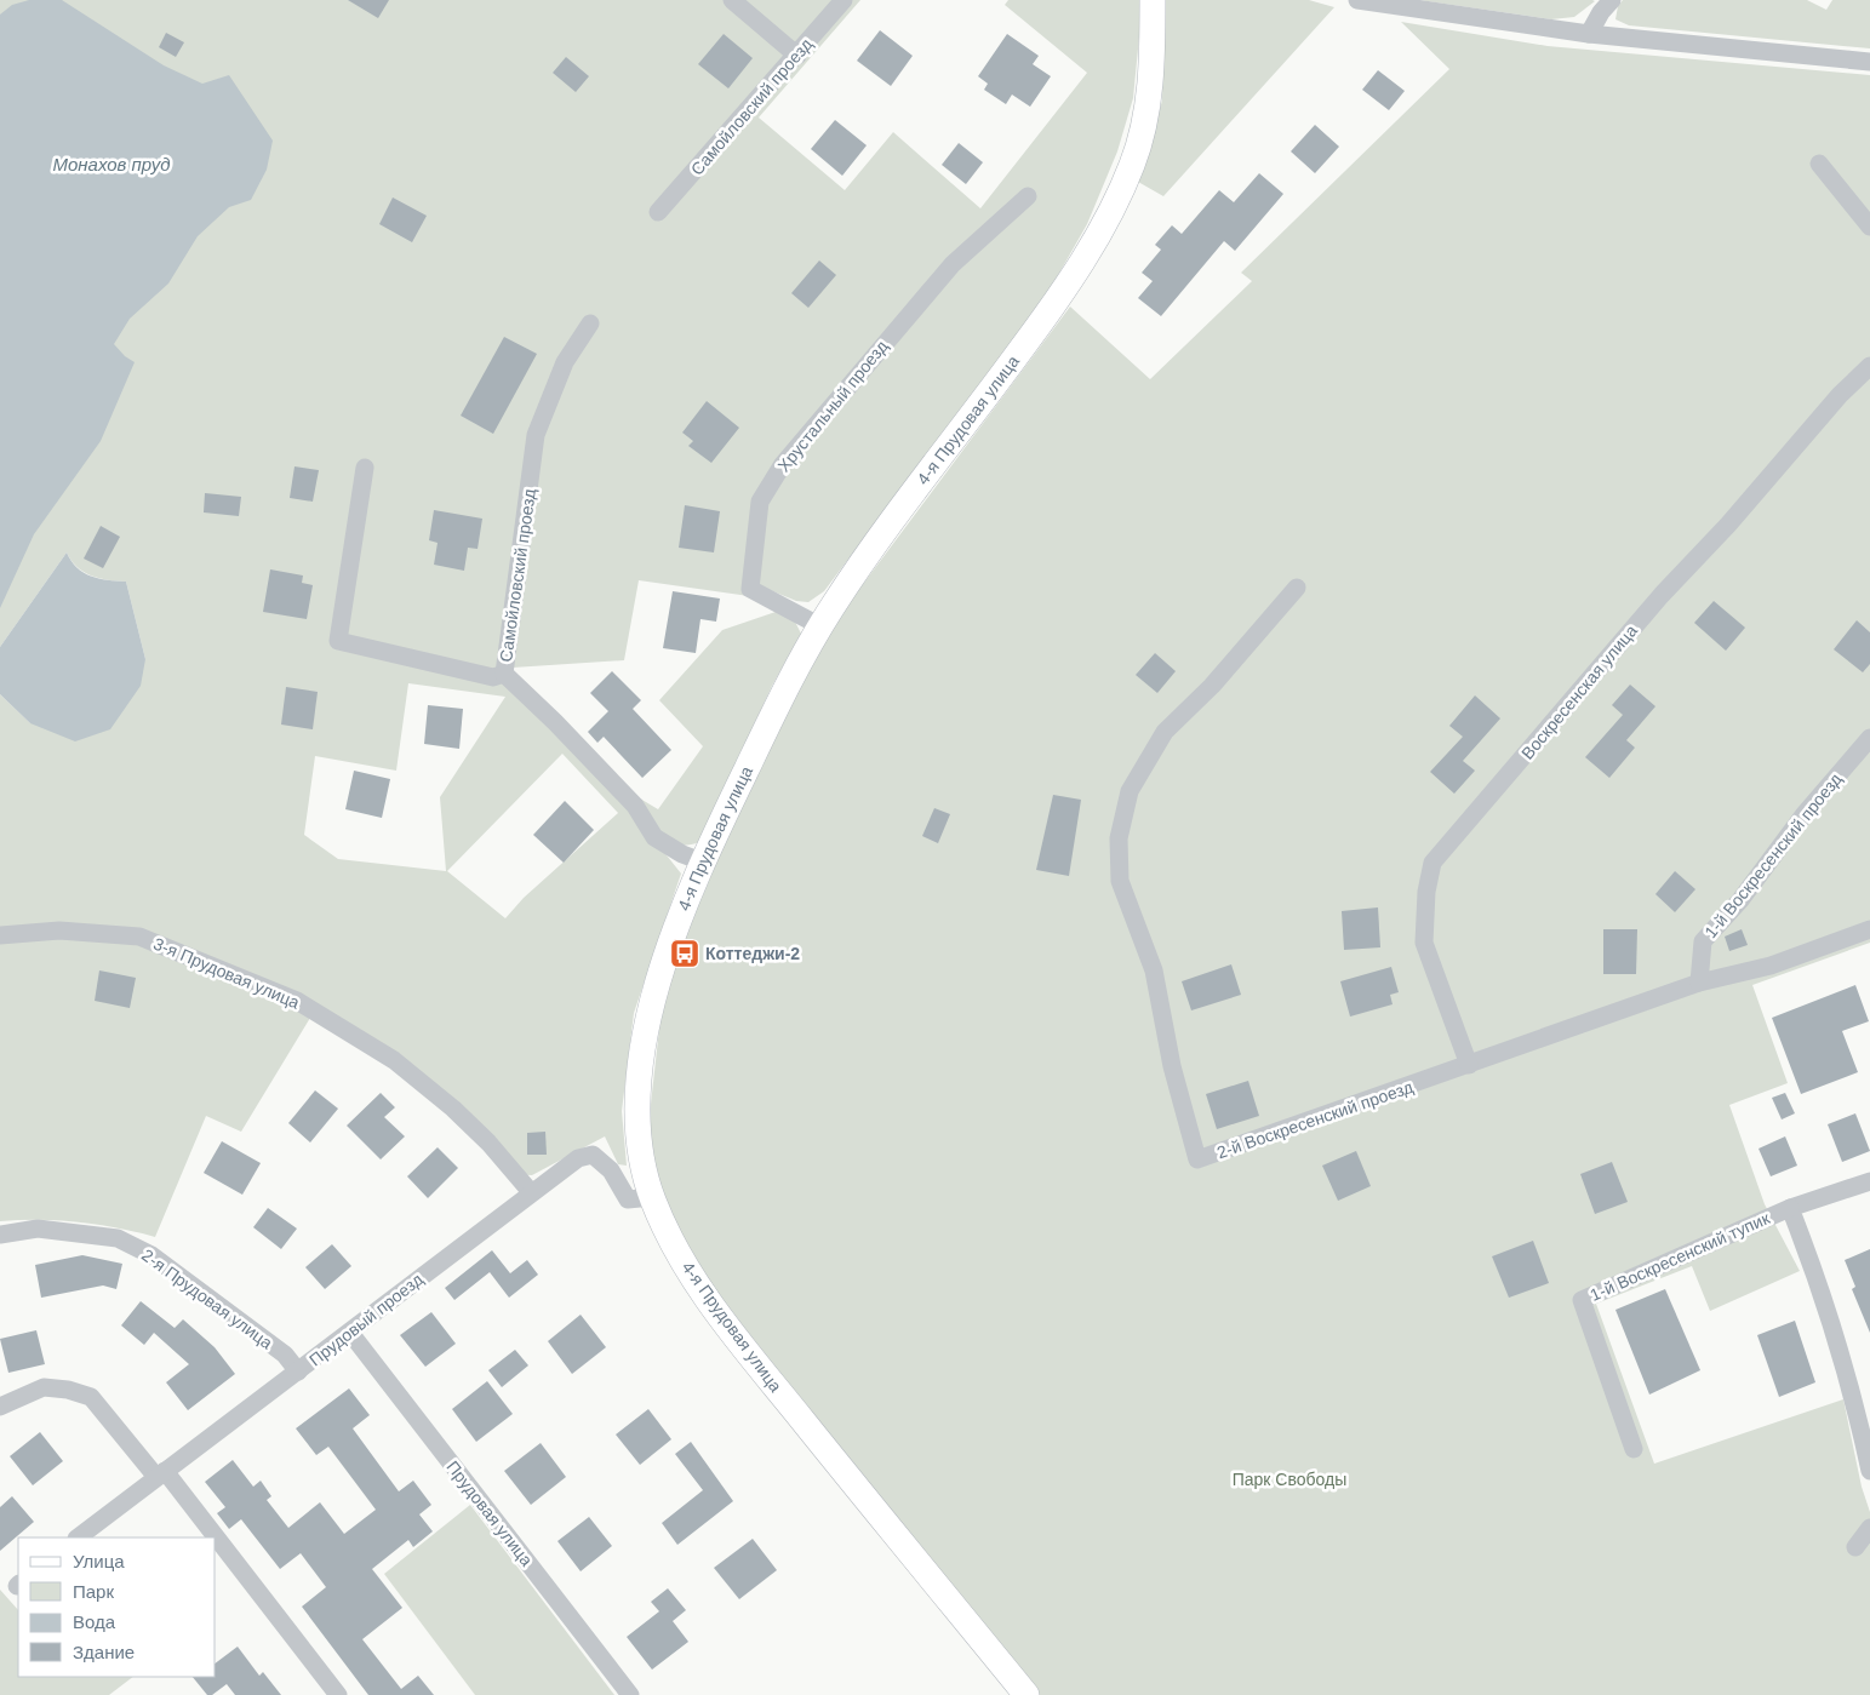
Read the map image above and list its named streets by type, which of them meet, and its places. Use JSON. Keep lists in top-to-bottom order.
{
  "streets": {
    "main road": ["4-я Прудовая улица"],
    "street": [
      "Самойловский проезд",
      "Хрустальный проезд",
      "Воскресенская улица",
      "1-й Воскресенский проезд",
      "3-я Прудовая улица",
      "2-й Воскресенский проезд",
      "1-й Воскресенский тупик",
      "2-я Прудовая улица",
      "Прудовый проезд",
      "Прудовая улица"
    ]
  },
  "crossings": [
    ["Самойловский проезд", "4-я Прудовая улица"],
    ["Хрустальный проезд", "4-я Прудовая улица"],
    ["4-я Прудовая улица", "Прудовый проезд"],
    ["Воскресенская улица", "2-й Воскресенский проезд"],
    ["1-й Воскресенский проезд", "2-й Воскресенский проезд"],
    ["3-я Прудовая улица", "Прудовый проезд"],
    ["2-я Прудовая улица", "Прудовый проезд"],
    ["Прудовый проезд", "Прудовая улица"]
  ],
  "water": ["Монахов пруд"],
  "parks": ["Парк Свободы"],
  "places": {
    "bus stop": ["Коттеджи-2"]
  },
  "legend": [
    "Улица",
    "Парк",
    "Вода",
    "Здание"
  ]
}
